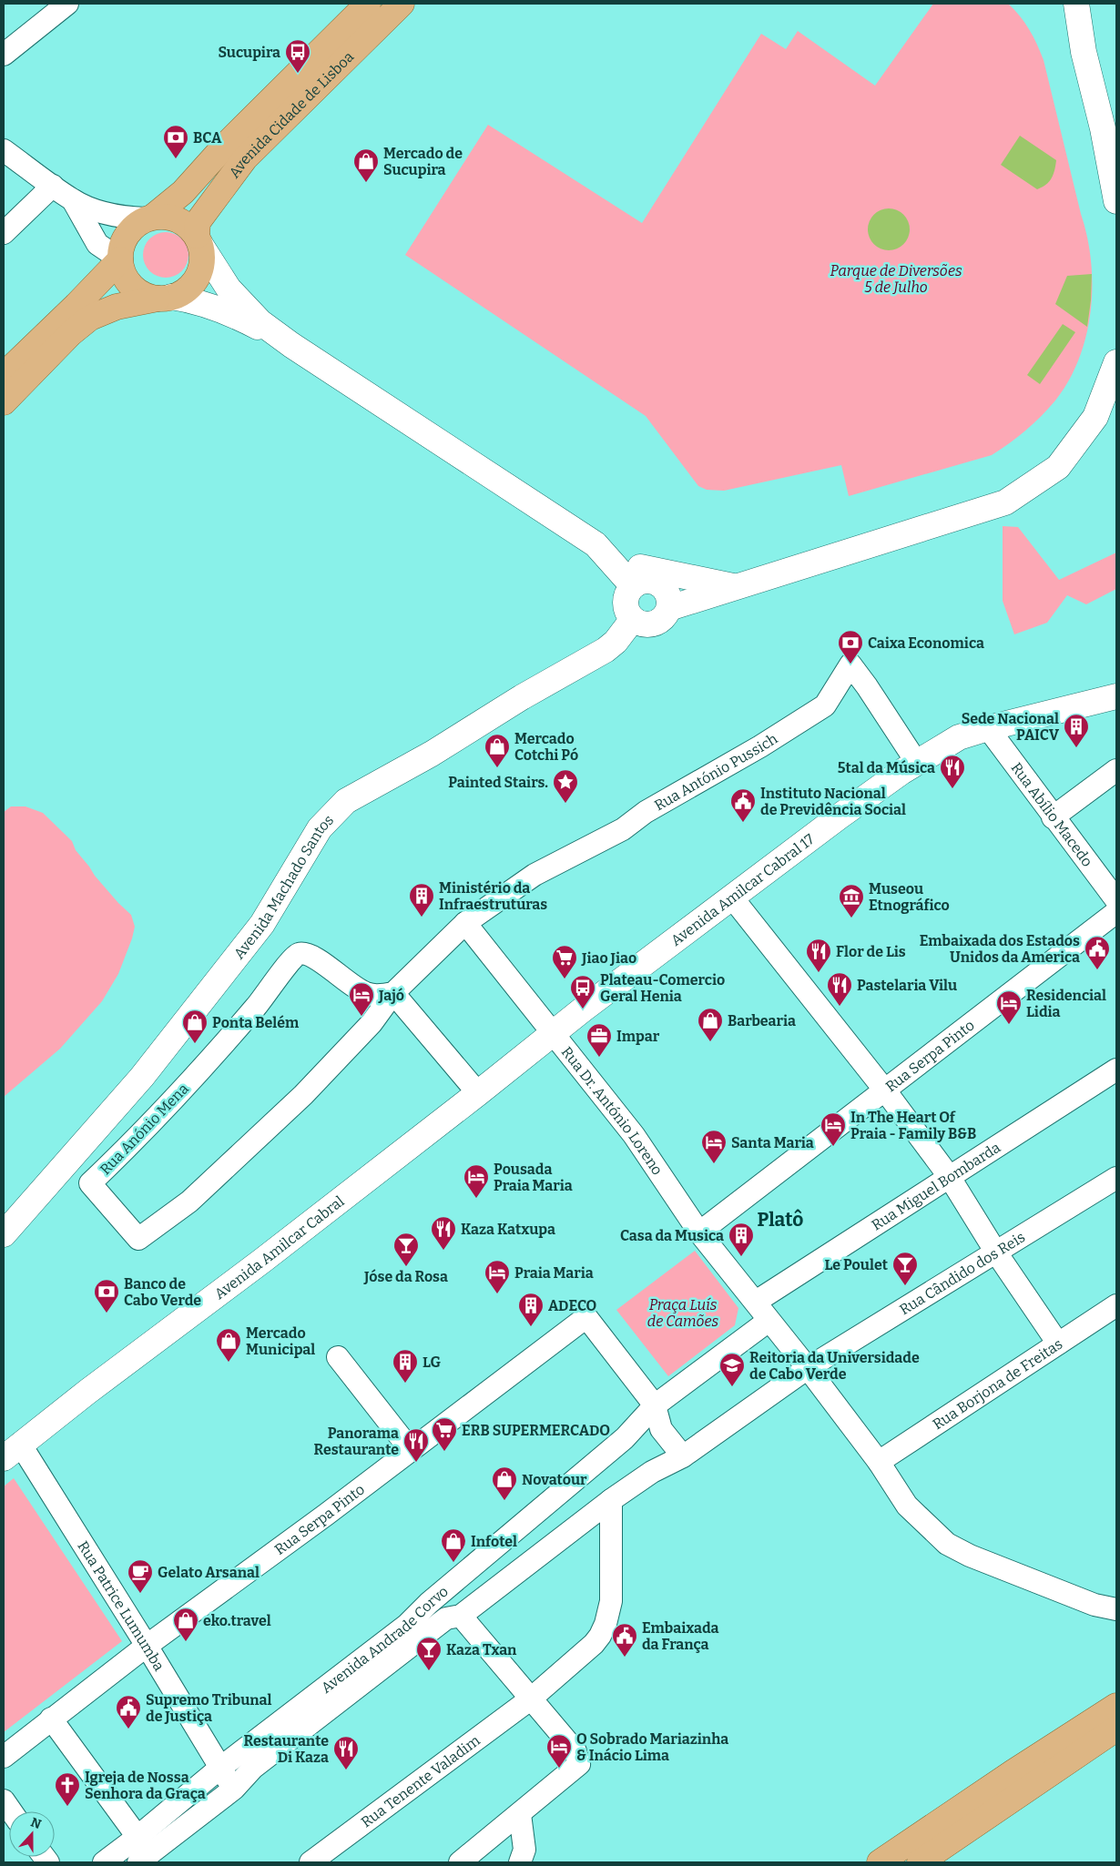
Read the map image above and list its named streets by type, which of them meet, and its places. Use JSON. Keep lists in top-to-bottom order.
{
  "streets": {
    "main road": ["Avenida Cidade de Lisboa"],
    "street": [
      "Rua António Pussich",
      "Rua Abílio Macedo",
      "Avenida Machado Santos",
      "Avenida Amilcar Cabral 17",
      "Rua Serpa Pinto",
      "Rua Dr. António Loreno",
      "Rua Anónio Mena",
      "Rua Miguel Bombarda",
      "Avenida Amilcar Cabral",
      "Rua Cândido dos Reis",
      "Rua Borjona de Freitas",
      "Rua Patrice Lumumba",
      "Avenida Andrade Corvo",
      "Rua Tenente Valadim"
    ]
  },
  "crossings": [
    ["Rua António Pussich", "Avenida Amilcar Cabral 17"],
    ["Rua António Pussich", "Rua Dr. António Loreno"],
    ["Rua António Pussich", "Rua Anónio Mena"],
    ["Rua Abílio Macedo", "Avenida Amilcar Cabral 17"],
    ["Avenida Amilcar Cabral 17", "Rua Dr. António Loreno"],
    ["Avenida Amilcar Cabral 17", "Avenida Amilcar Cabral"],
    ["Rua Serpa Pinto", "Rua Dr. António Loreno"],
    ["Rua Serpa Pinto", "Rua Patrice Lumumba"],
    ["Rua Serpa Pinto", "Avenida Andrade Corvo"],
    ["Rua Dr. António Loreno", "Rua Anónio Mena"],
    ["Rua Dr. António Loreno", "Rua Miguel Bombarda"],
    ["Rua Dr. António Loreno", "Avenida Amilcar Cabral"],
    ["Rua Dr. António Loreno", "Avenida Andrade Corvo"],
    ["Avenida Amilcar Cabral", "Rua Patrice Lumumba"],
    ["Rua Cândido dos Reis", "Avenida Andrade Corvo"],
    ["Rua Patrice Lumumba", "Avenida Andrade Corvo"],
    ["Avenida Andrade Corvo", "Rua Tenente Valadim"]
  ],
  "districts": ["Platô"],
  "parks": ["Parque de Diversões 5 de Julho", "Praça Luís de Camões"],
  "places": {
    "bus stop": ["Sucupira", "Plateau-Comercio Geral Henia"],
    "bank": ["BCA", "Caixa Economica", "Banco de Cabo Verde"],
    "shop": [
      "Mercado de Sucupira",
      "Mercado Cotchi Pó",
      "Barbearia",
      "Ponta Belém",
      "Mercado Municipal",
      "Novatour",
      "Infotel",
      "eko.travel"
    ],
    "building": [
      "Sede Nacional PAICV",
      "Ministério da Infraestruturas",
      "Casa da Musica",
      "ADECO",
      "LG"
    ],
    "restaurant": [
      "5tal da Música",
      "Flor de Lis",
      "Pastelaria Vilu",
      "Kaza Katxupa",
      "Panorama Restaurante",
      "Restaurante Di Kaza"
    ],
    "place": ["Painted Stairs."],
    "public building": [
      "Instituto Nacional de Previdência Social",
      "Embaixada dos Estados Unidos da America",
      "Embaixada da França",
      "Supremo Tribunal de Justiça"
    ],
    "museum": ["Museou Etnográfico"],
    "supermarket": ["Jiao Jiao", "ERB SUPERMERCADO"],
    "hotel": [
      "Jajó",
      "Residencial Lidia",
      "In The Heart Of Praia - Family B&B",
      "Santa Maria",
      "Pousada Praia Maria",
      "Praia Maria",
      "O Sobrado Mariazinha & Inácio Lima"
    ],
    "office": ["Impar"],
    "bar": ["Jóse da Rosa", "Le Poulet", "Kaza Txan"],
    "school or university": ["Reitoria da Universidade de Cabo Verde"],
    "cafe": ["Gelato Arsanal"],
    "church": ["Igreja de Nossa Senhora da Graça"]
  },
  "north": "top"
}
